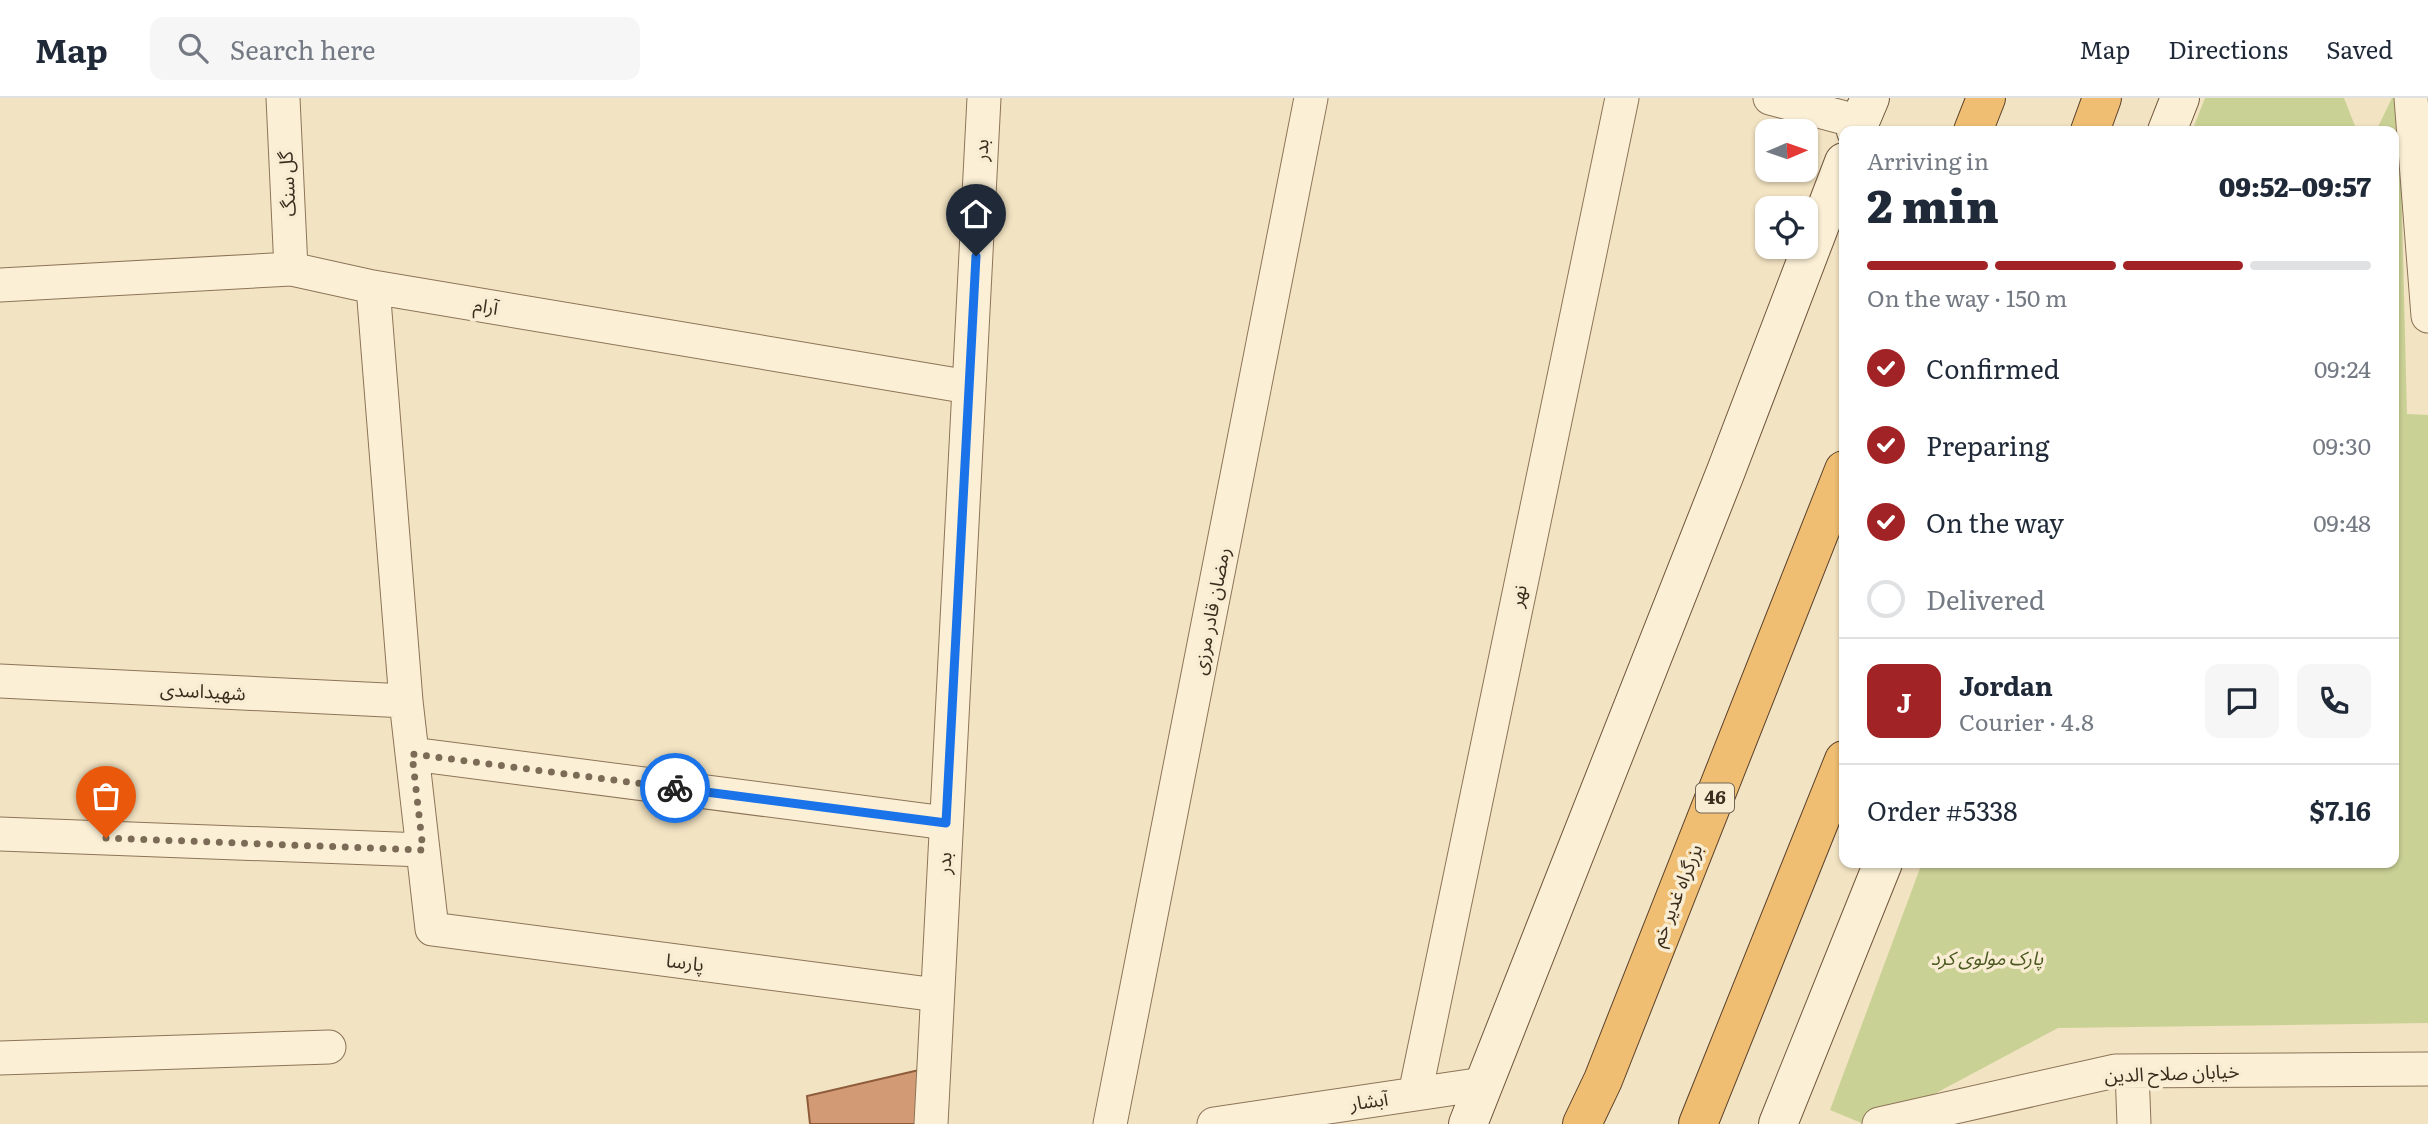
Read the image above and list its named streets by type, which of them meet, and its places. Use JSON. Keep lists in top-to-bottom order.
{
  "streets": {
    "highway": ["46", "بزرگراه غدیر خم"],
    "street": [
      "بدر",
      "گل سنگ",
      "آرام",
      "نهر",
      "رمضان قادر مرزی",
      "شهیداسدی",
      "پارسا",
      "خیابان صلاح الدین",
      "آبشار"
    ]
  },
  "crossings": [
    ["بدر", "آرام"],
    ["بدر", "پارسا"],
    ["گل سنگ", "آرام"],
    ["نهر", "آبشار"]
  ],
  "parks": ["پارک مولوی کرد"],
  "north": "right",
  "page": {
    "header": "Map",
    "search": "Search here",
    "nav": ["Map", "Directions", "Saved"],
    "heading": ["2 min", "Arriving in", "09:52–09:57"],
    "panel": [
      "Jordan",
      "Courier · 4.8",
      "Order #5338",
      "$7.16"
    ],
    "bar": "On the way · 150 m",
    "list": [
      ["Confirmed", "09:24"],
      ["Preparing", "09:30"],
      ["On the way", "09:48"],
      "Delivered"
    ],
    "round": "J"
  }
}
